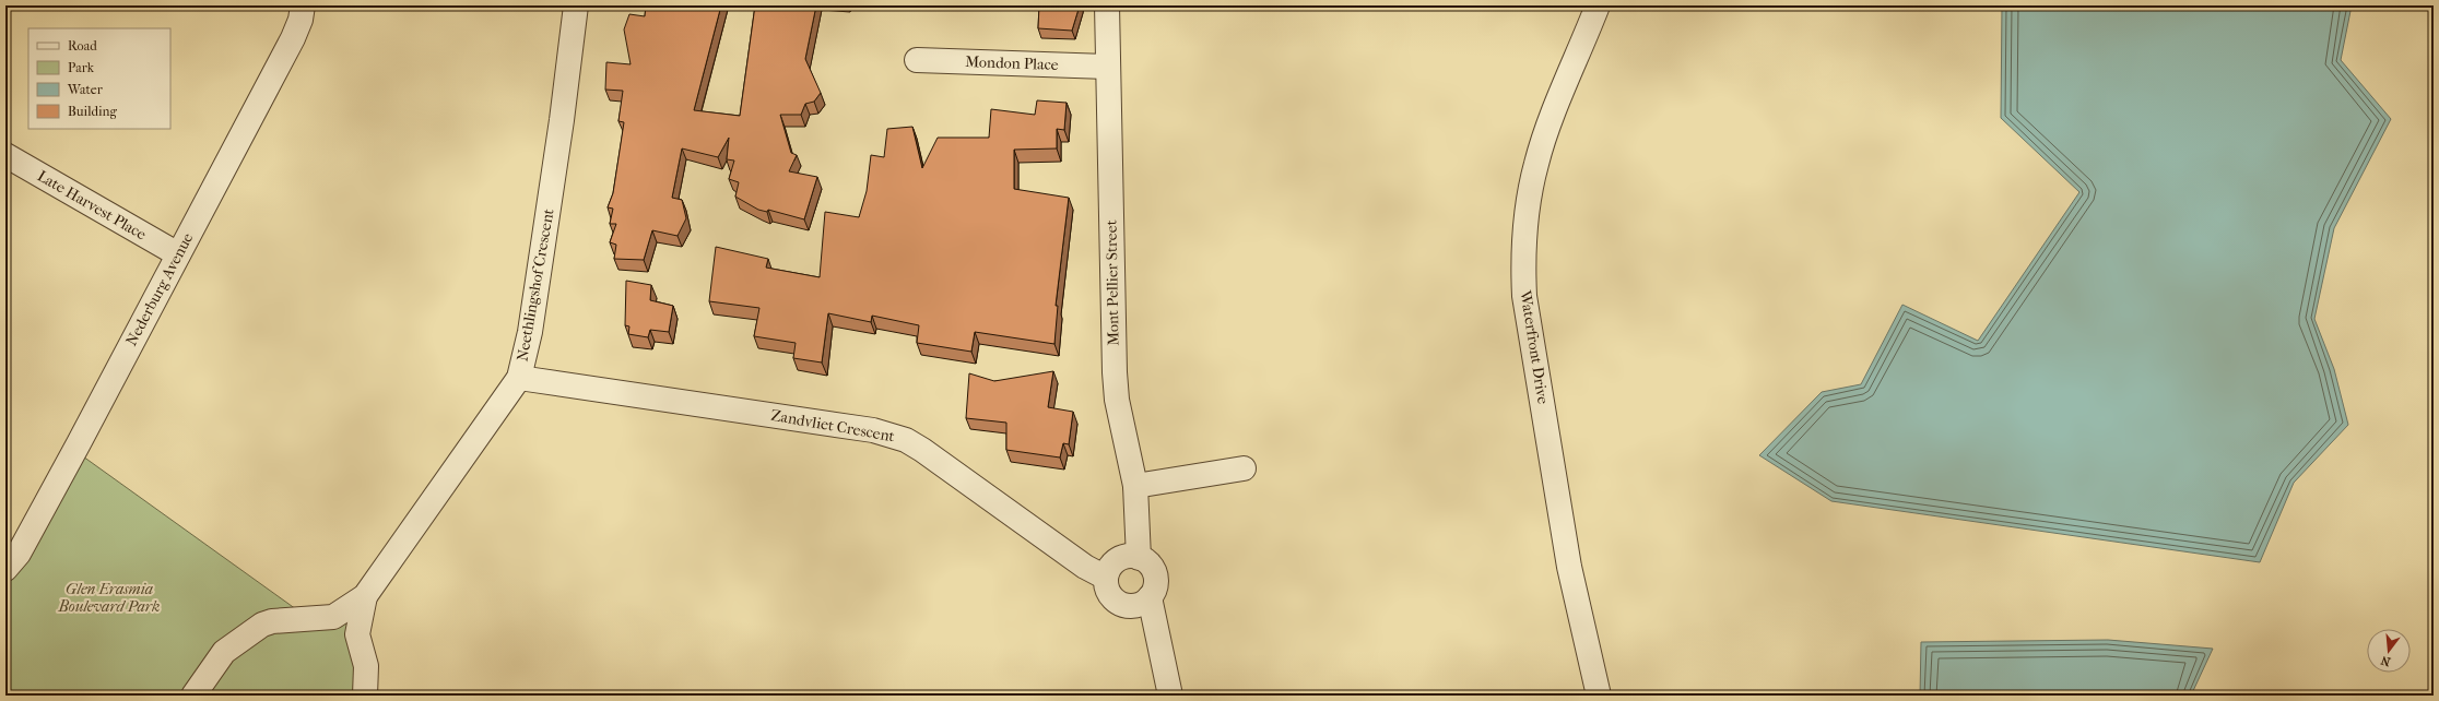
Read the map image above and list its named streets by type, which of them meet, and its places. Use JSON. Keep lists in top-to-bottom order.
{
  "streets": {
    "street": [
      "Mondon Place",
      "Late Harvest Place",
      "Mont Pellier Street",
      "Neethlingshof Crescent",
      "Nederburg Avenue",
      "Waterfront Drive",
      "Zandvliet Crescent"
    ]
  },
  "crossings": [
    ["Mondon Place", "Mont Pellier Street"],
    ["Late Harvest Place", "Nederburg Avenue"],
    ["Mont Pellier Street", "Zandvliet Crescent"],
    ["Neethlingshof Crescent", "Zandvliet Crescent"]
  ],
  "parks": ["Glen Erasmia Boulevard Park"],
  "legend": [
    "Road",
    "Park",
    "Water",
    "Building"
  ],
  "north": "bottom"
}
